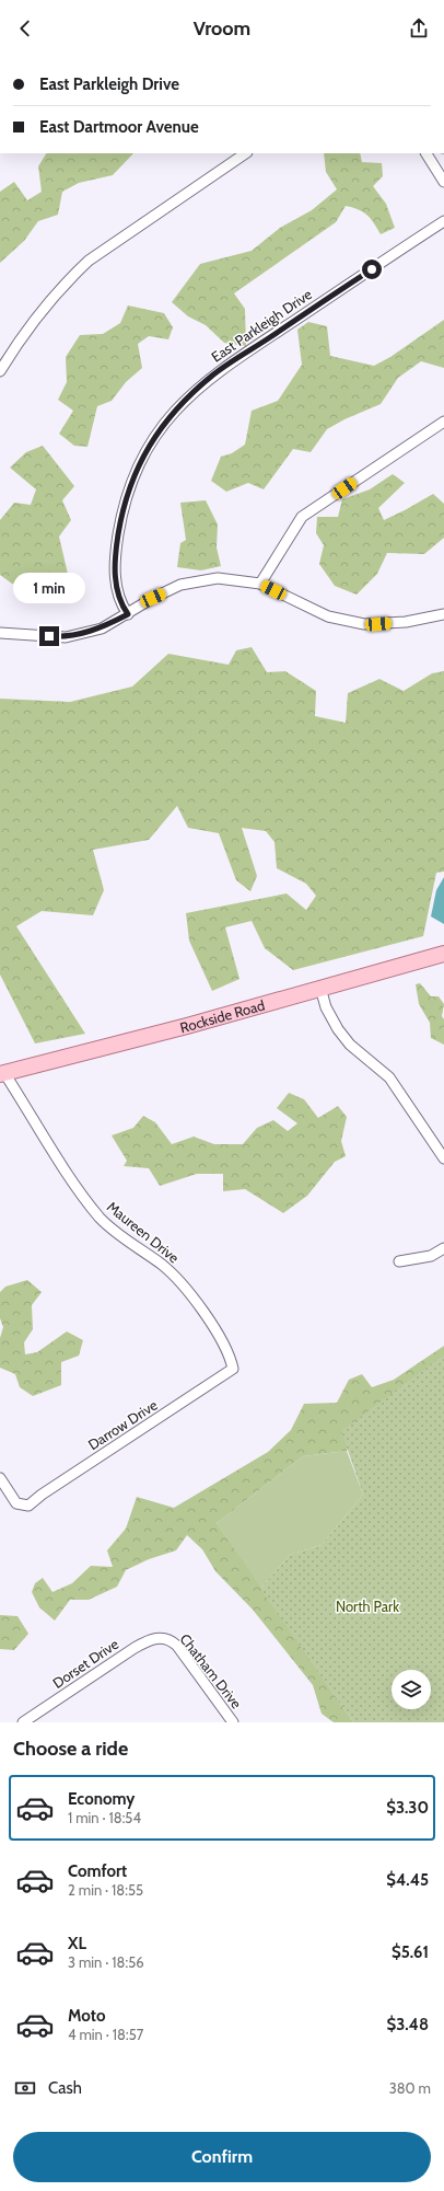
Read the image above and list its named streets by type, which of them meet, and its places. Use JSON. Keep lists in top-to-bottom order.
{
  "streets": {
    "main road": ["Rockside Road"],
    "street": [
      "East Parkleigh Drive",
      "Maureen Drive",
      "Darrow Drive",
      "Dorset Drive",
      "Chatham Drive"
    ]
  },
  "crossings": [
    ["Rockside Road", "Maureen Drive"],
    ["Maureen Drive", "Darrow Drive"],
    ["Dorset Drive", "Chatham Drive"]
  ],
  "parks": ["North Park"],
  "page": {
    "header": "Vroom",
    "banner": ["East Parkleigh Drive", "East Dartmoor Avenue"],
    "bubble": "1 min",
    "heading": "Choose a ride",
    "list": [
      {
        "name": "Economy",
        "note": "1 min · 18:54",
        "value": "$3.30"
      },
      {
        "name": "Comfort",
        "note": "2 min · 18:55",
        "value": "$4.45"
      },
      {
        "name": "XL",
        "note": "3 min · 18:56",
        "value": "$5.61"
      },
      {
        "name": "Moto",
        "note": "4 min · 18:57",
        "value": "$3.48"
      }
    ],
    "pay": ["Cash", "380 m"],
    "buttons": "Confirm"
  }
}
